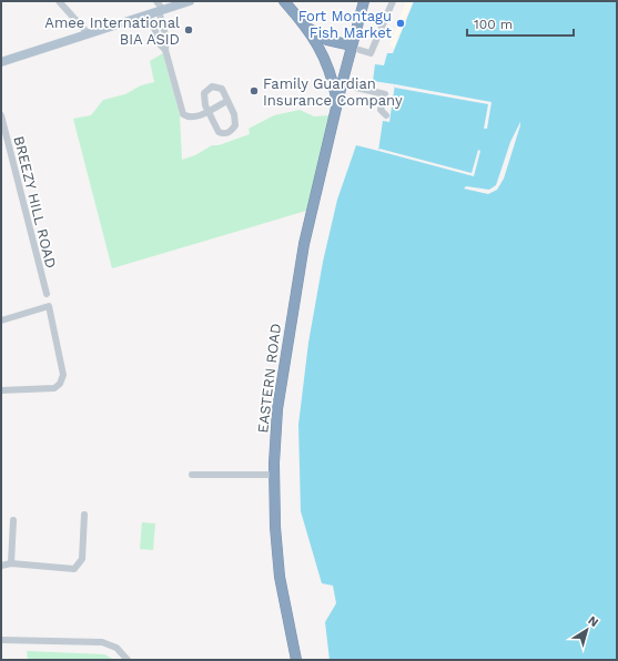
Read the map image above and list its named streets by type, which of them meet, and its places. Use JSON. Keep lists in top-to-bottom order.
{
  "streets": {
    "highway": ["EASTERN ROAD"],
    "street": ["BREEZY HILL ROAD"]
  },
  "places": ["Fort Montagu Fish Market", "Amee International BIA ASID", "Family Guardian Insurance Company"],
  "scale_bar": "100 m",
  "north": "top right"
}
